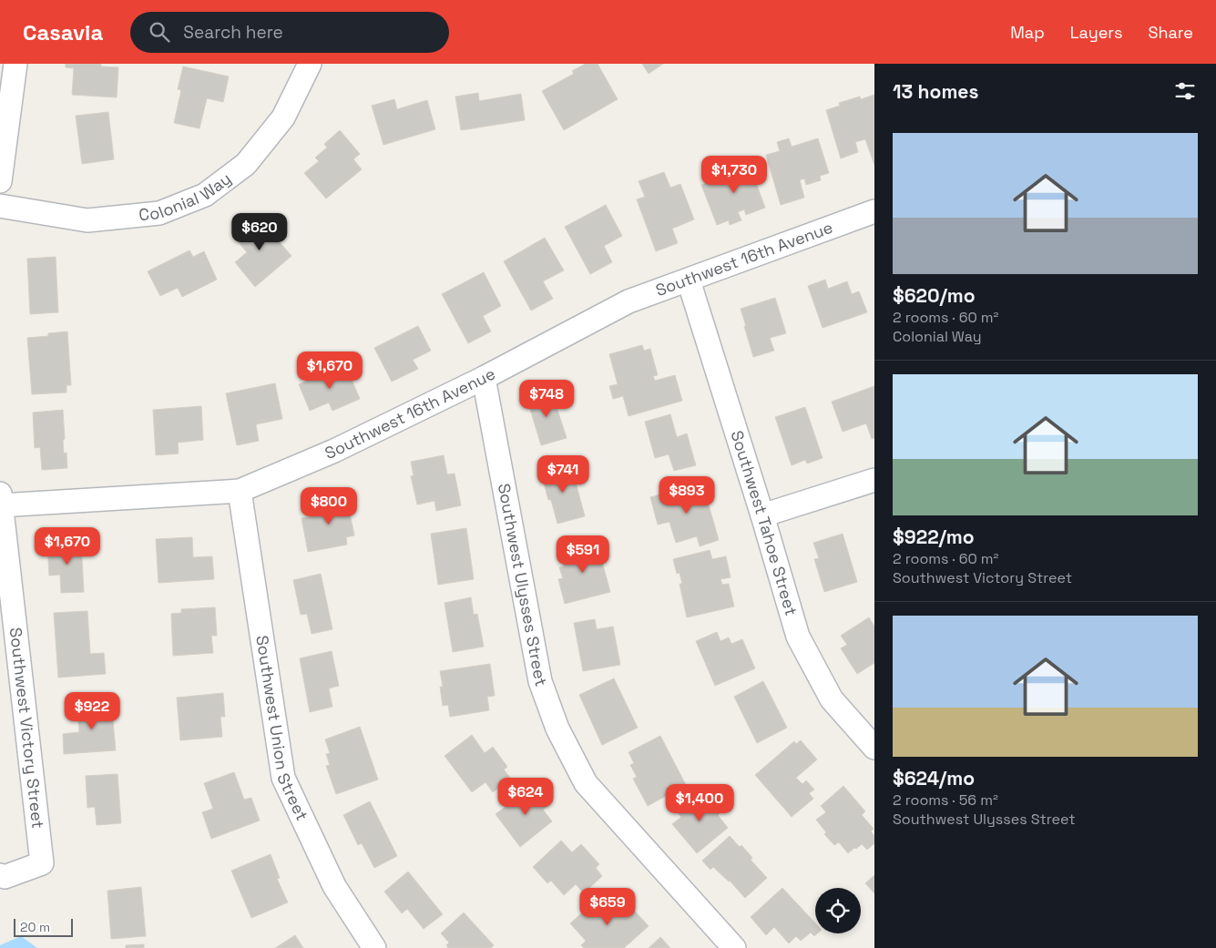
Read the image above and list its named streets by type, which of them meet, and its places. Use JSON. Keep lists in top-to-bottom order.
{
  "streets": {
    "street": [
      "Colonial Way",
      "Southwest 16th Avenue",
      "Southwest Tahoe Street",
      "Southwest Ulysses Street",
      "Southwest Victory Street",
      "Southwest Union Street"
    ]
  },
  "crossings": [
    ["Southwest 16th Avenue", "Southwest Tahoe Street"],
    ["Southwest 16th Avenue", "Southwest Ulysses Street"],
    ["Southwest 16th Avenue", "Southwest Victory Street"],
    ["Southwest 16th Avenue", "Southwest Union Street"]
  ],
  "scale_bar": "20 m",
  "page": {
    "header": "Casavia",
    "search": "Search here",
    "nav": ["Map", "Layers", "Share"],
    "heading": "13 homes",
    "list": [
      {
        "name": "$620/mo",
        "note": "2 rooms · 60 m² · Colonial Way"
      },
      {
        "name": "$922/mo",
        "note": "2 rooms · 60 m² · Southwest Victory Street"
      },
      {
        "name": "$624/mo",
        "note": "2 rooms · 56 m² · Southwest Ulysses Street"
      }
    ],
    "price": [
      "$1,730",
      "$620",
      "$1,670",
      "$748",
      "$741",
      "$893",
      "$800",
      "$1,670",
      "$591",
      "$922",
      "$624",
      "$1,400",
      "$659"
    ],
    "scale": "20 m"
  }
}
